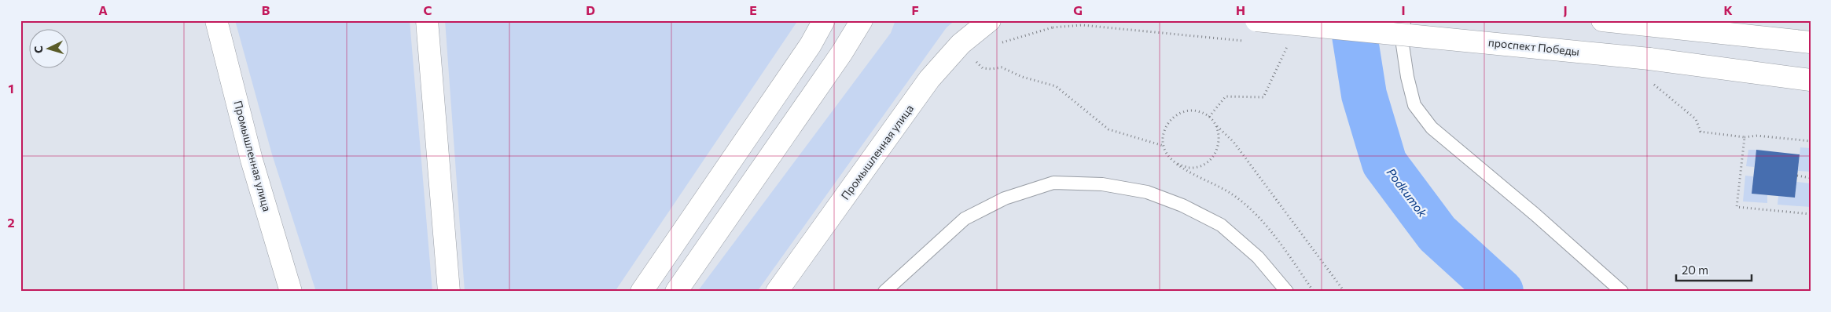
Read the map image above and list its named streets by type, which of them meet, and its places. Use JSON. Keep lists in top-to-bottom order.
{
  "streets": {
    "main road": ["проспект Победы", "Промышленная улица"]
  },
  "water": ["Podkumok"],
  "scale_bar": "20 m",
  "north": "left",
  "grid": {
    "columns": [
      "A",
      "B",
      "C",
      "D",
      "E",
      "F",
      "G",
      "H",
      "I",
      "J",
      "K"
    ],
    "rows": ["1", "2"]
  }
}
